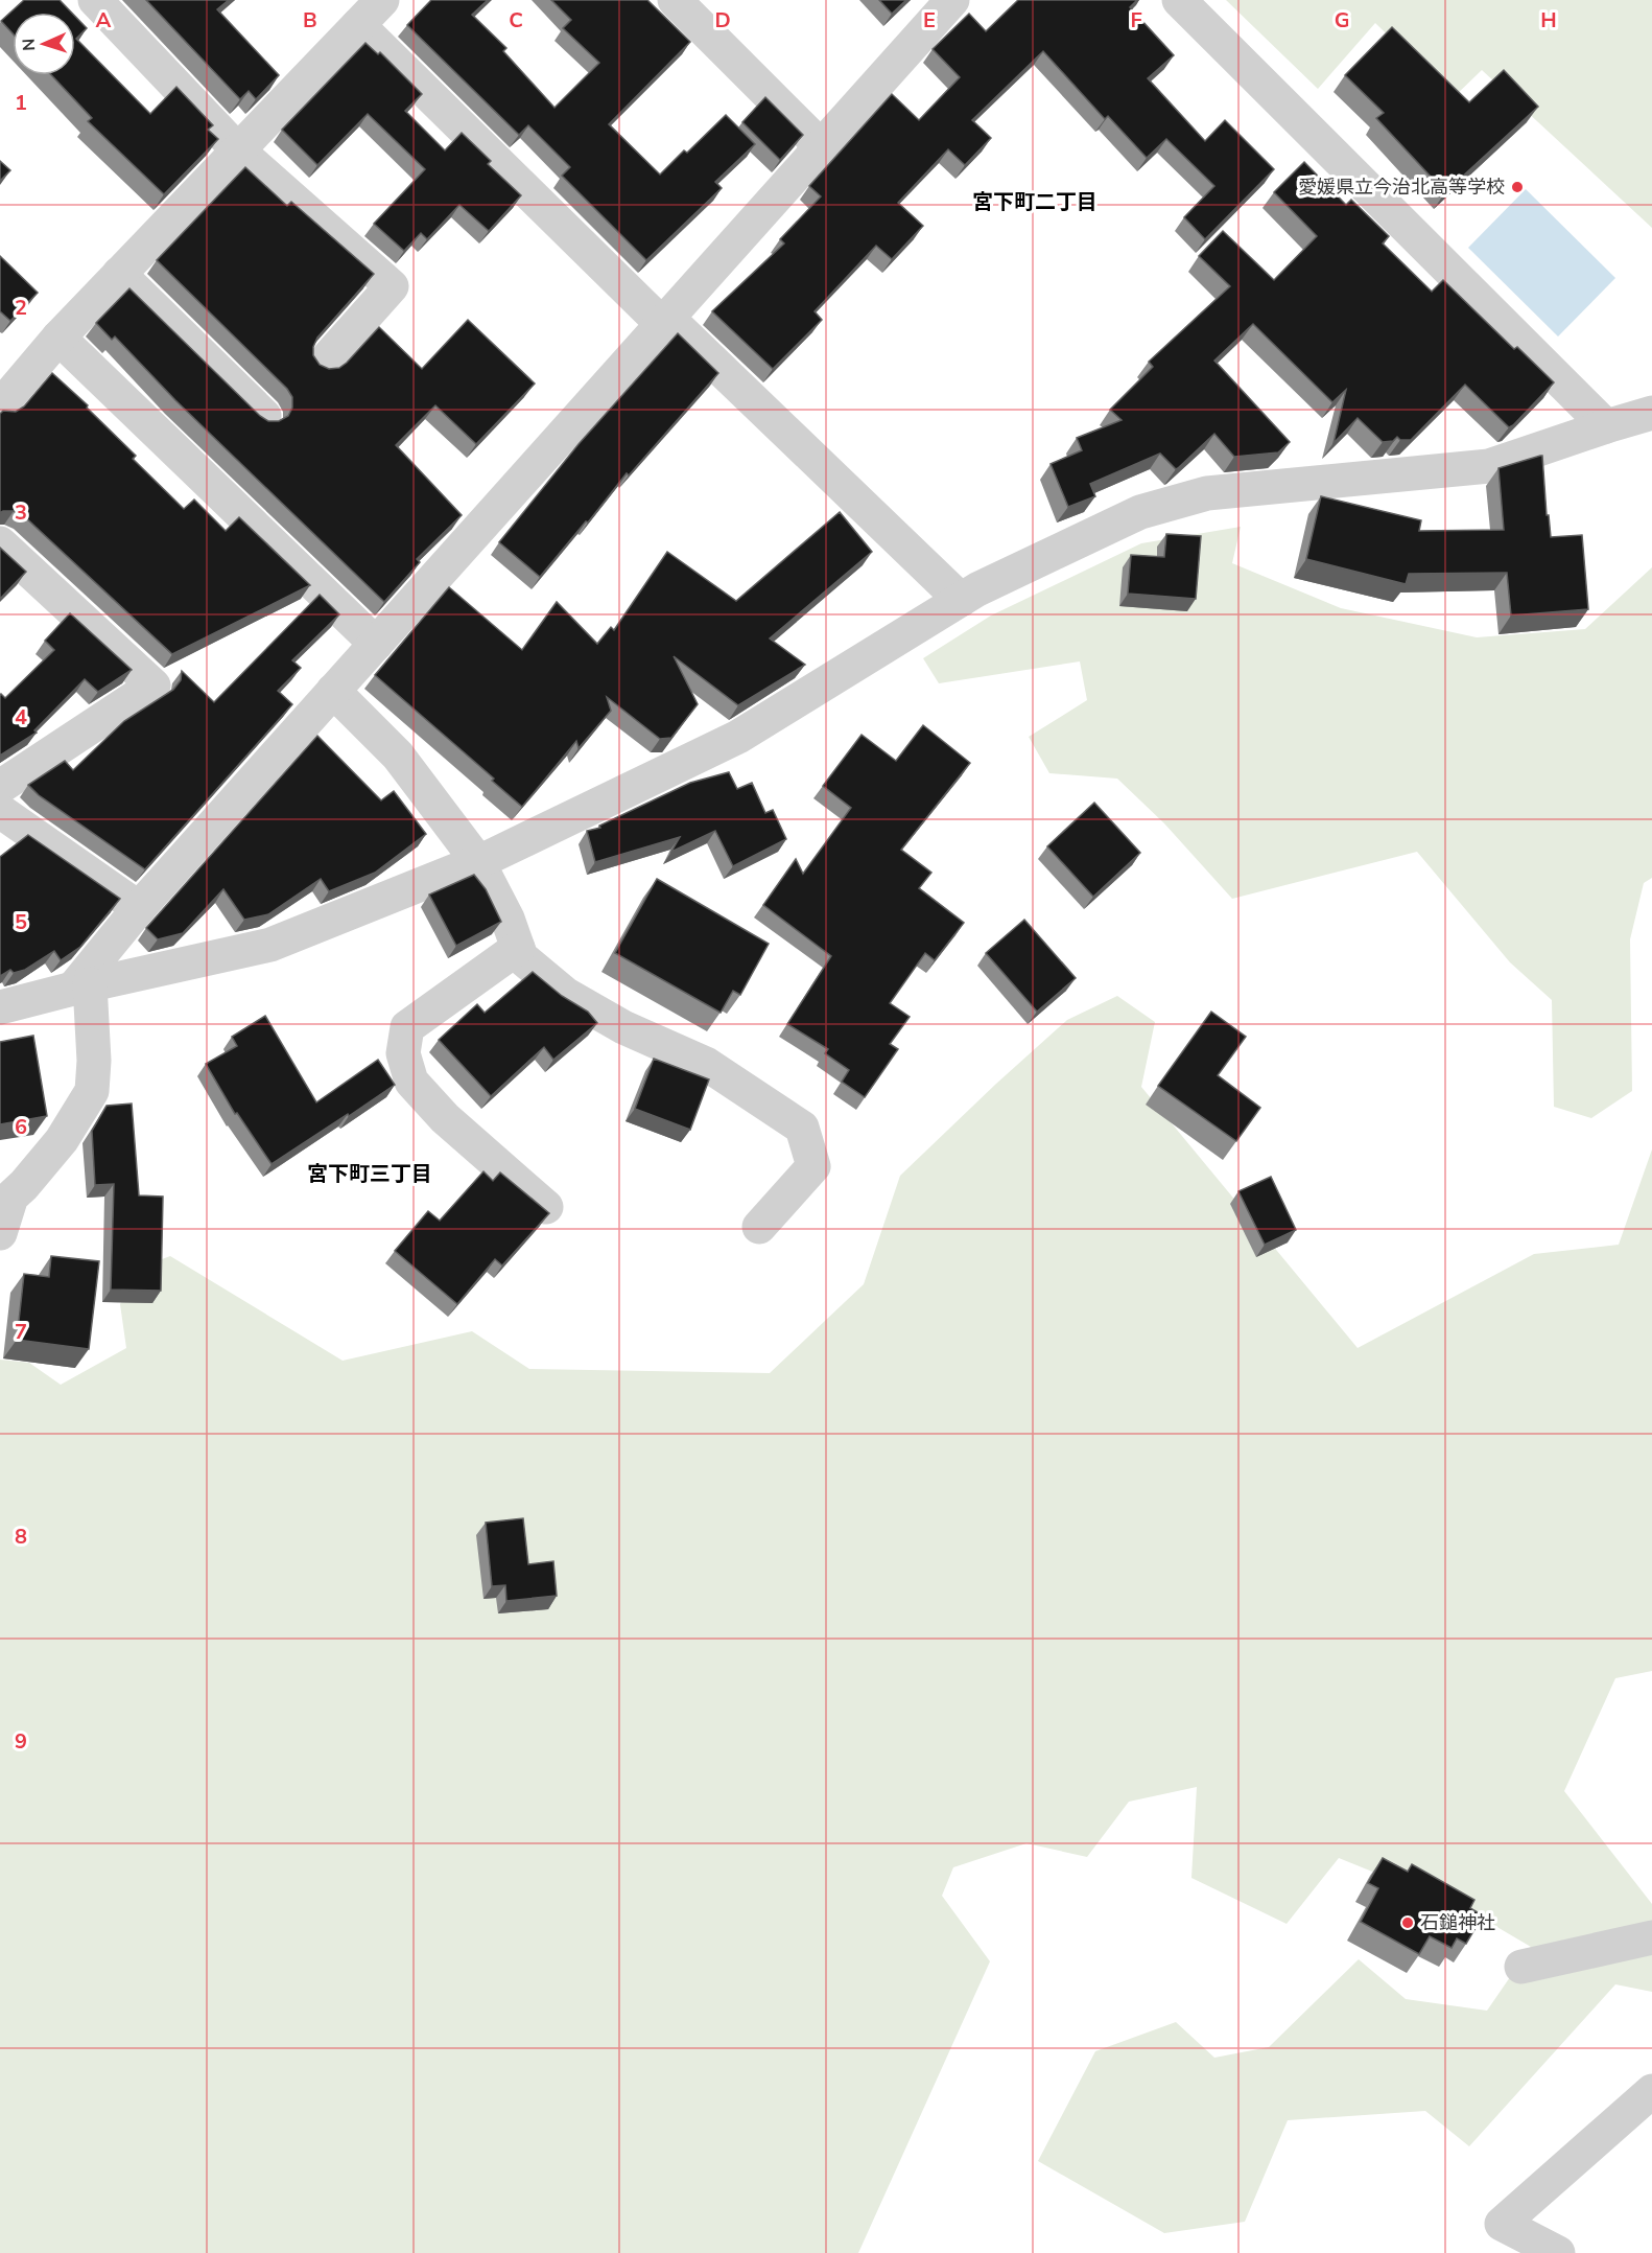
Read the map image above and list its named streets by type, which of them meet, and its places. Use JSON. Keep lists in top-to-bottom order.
{
  "districts": ["宮下町二丁目", "宮下町三丁目"],
  "places": ["愛媛県立今治北高等学校", "石鎚神社"],
  "north": "left",
  "grid": {
    "columns": [
      "A",
      "B",
      "C",
      "D",
      "E",
      "F",
      "G",
      "H"
    ],
    "rows": [
      "1",
      "2",
      "3",
      "4",
      "5",
      "6",
      "7",
      "8",
      "9"
    ]
  }
}
